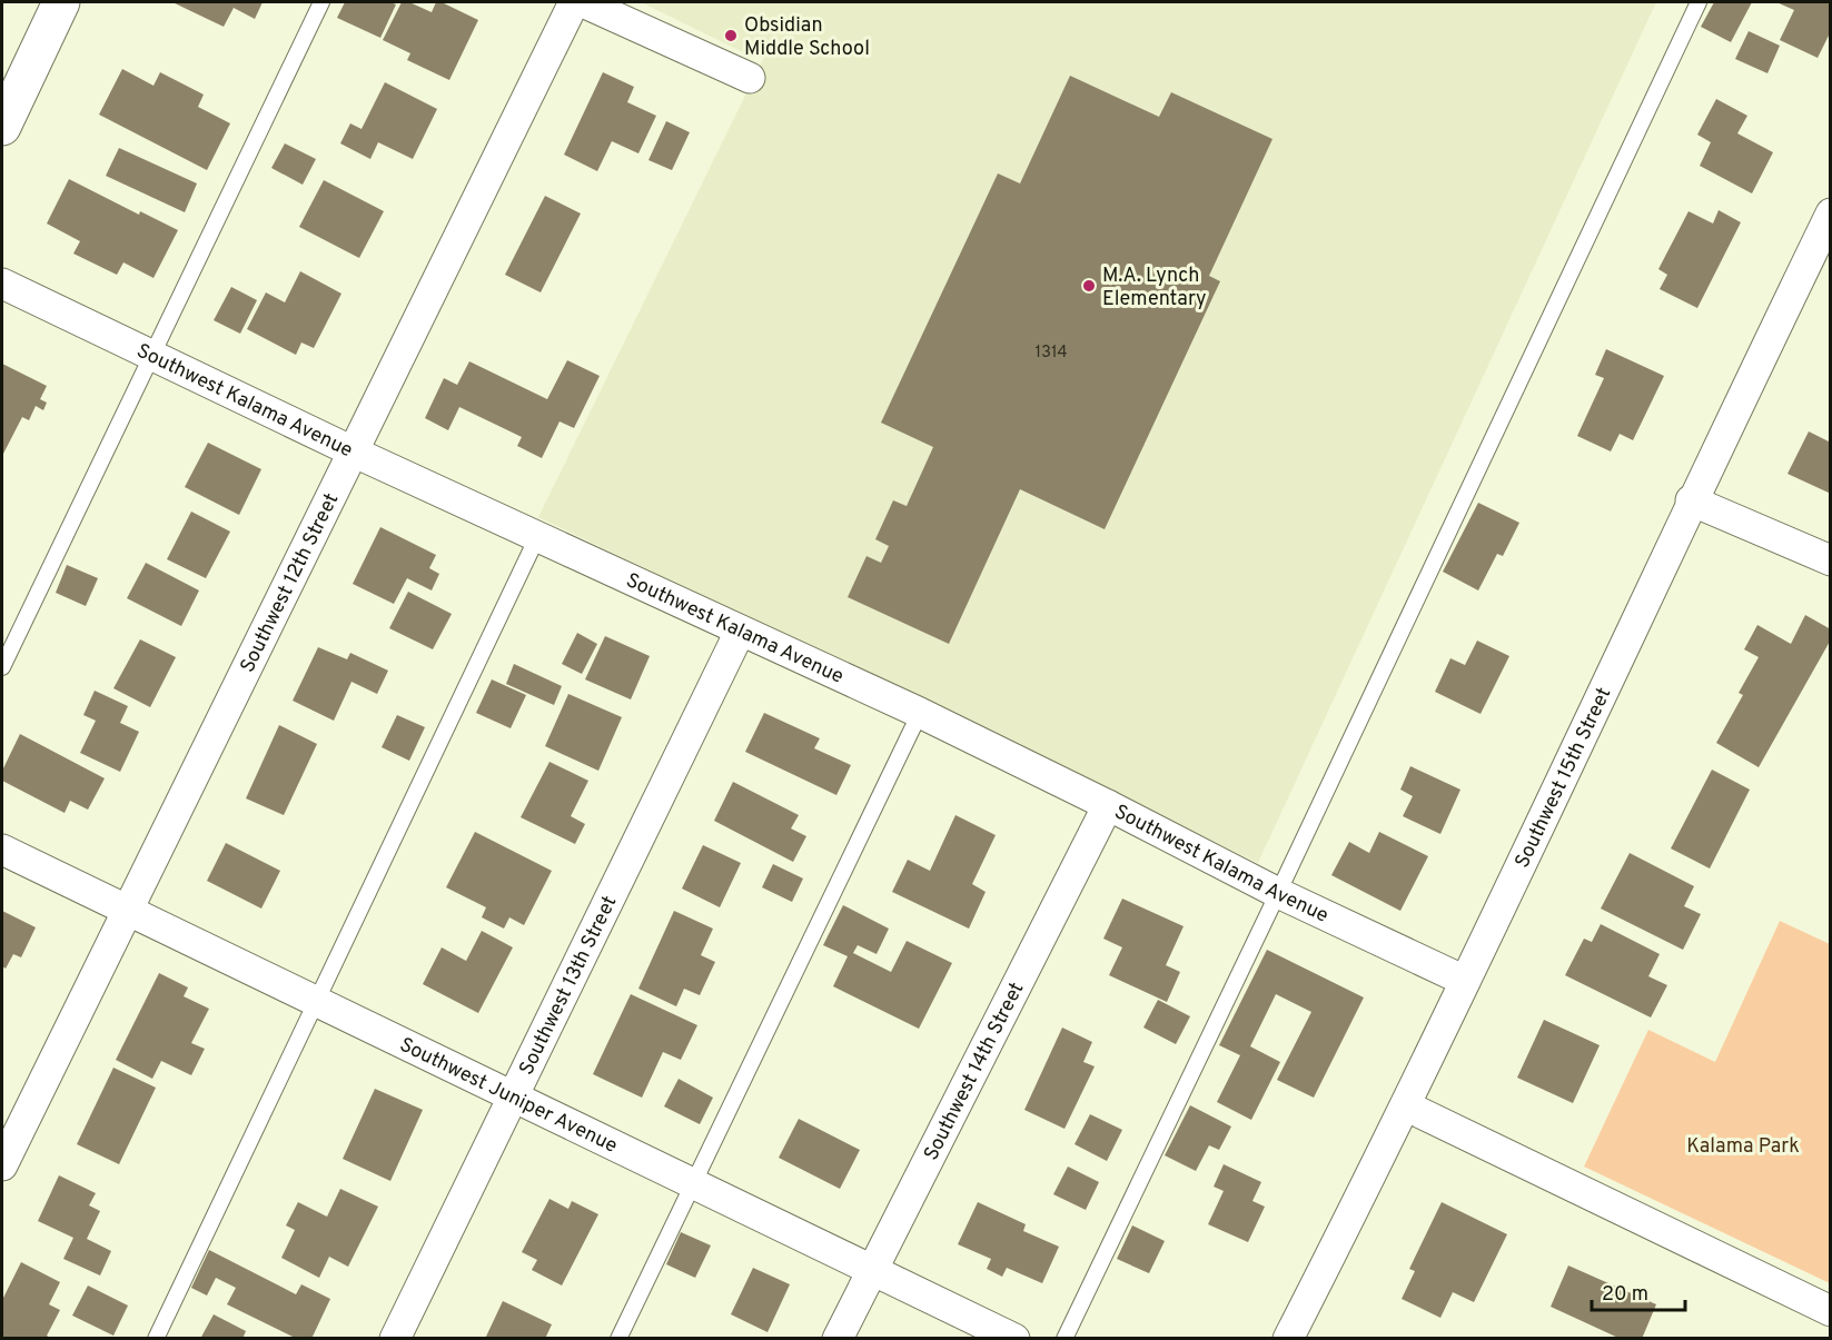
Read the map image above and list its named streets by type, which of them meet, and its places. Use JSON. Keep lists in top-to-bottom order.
{
  "streets": {
    "street": [
      "Southwest Kalama Avenue",
      "Southwest 12th Street",
      "Southwest 15th Street",
      "Southwest 13th Street",
      "Southwest 14th Street",
      "Southwest Juniper Avenue"
    ]
  },
  "crossings": [
    ["Southwest Kalama Avenue", "Southwest 12th Street"],
    ["Southwest Kalama Avenue", "Southwest 15th Street"],
    ["Southwest Kalama Avenue", "Southwest 13th Street"],
    ["Southwest Kalama Avenue", "Southwest 14th Street"],
    ["Southwest 12th Street", "Southwest Juniper Avenue"],
    ["Southwest 13th Street", "Southwest Juniper Avenue"],
    ["Southwest 14th Street", "Southwest Juniper Avenue"]
  ],
  "parks": ["Kalama Park"],
  "places": ["Obsidian Middle School", "M.A. Lynch Elementary"],
  "house_numbers": ["1314"],
  "scale_bar": "20 m"
}
